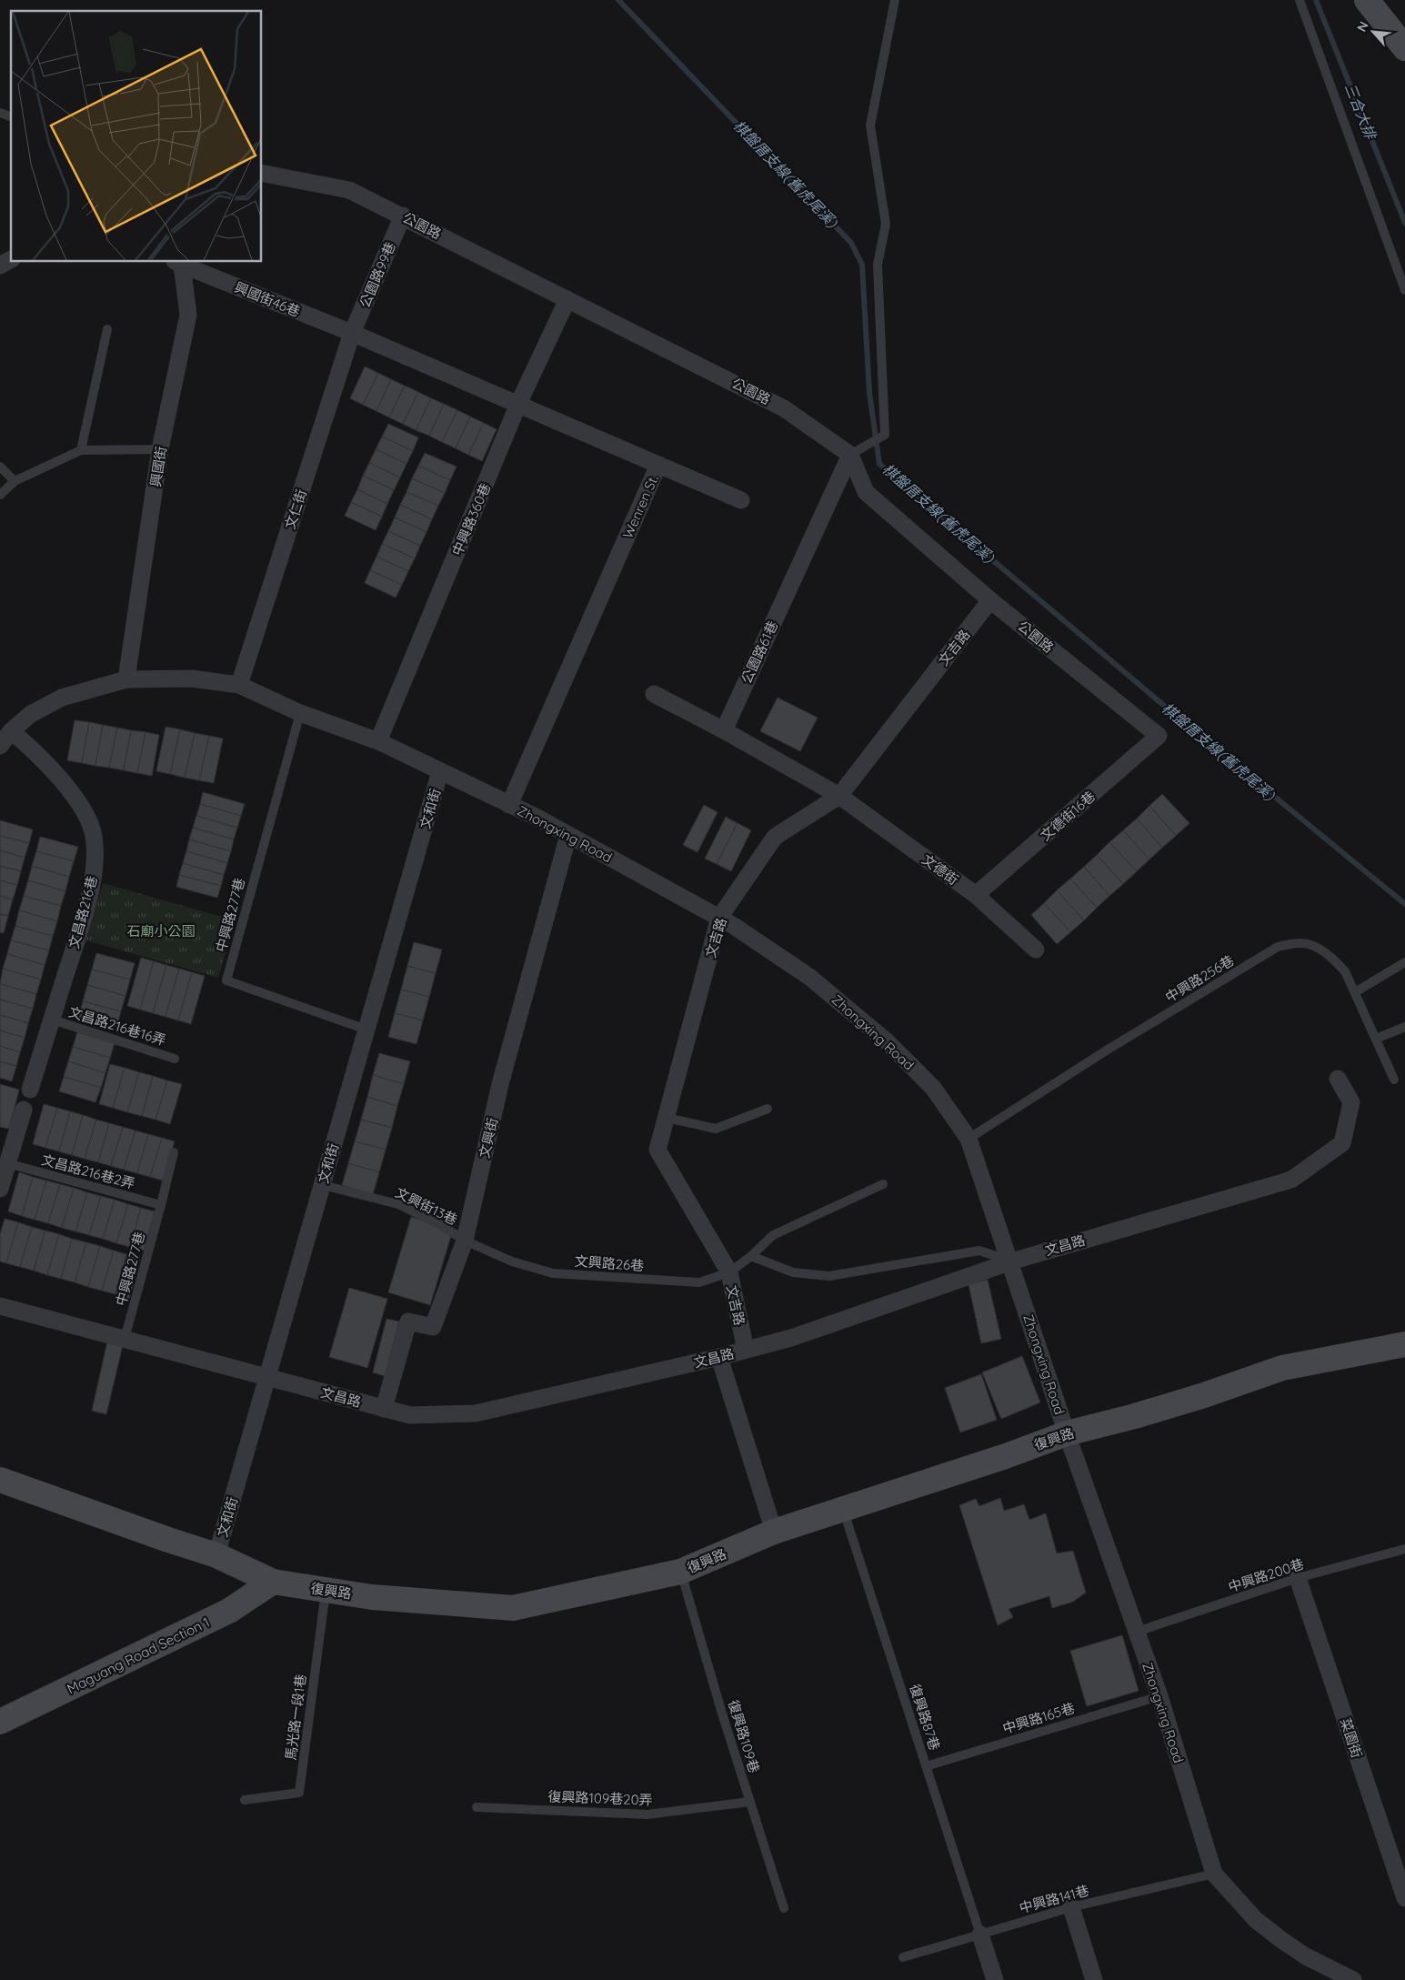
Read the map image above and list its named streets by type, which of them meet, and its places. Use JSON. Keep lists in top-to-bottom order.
{
  "streets": {
    "main road": ["復興路", "Maguang Road Section 1"],
    "street": [
      "公園路",
      "公園路99巷",
      "興國街46巷",
      "興國街",
      "Wenren St.",
      "文仁街",
      "中興路360巷",
      "文吉路",
      "公園路61巷",
      "文和街",
      "文德街16巷",
      "Zhongxing Road",
      "文德街",
      "文昌路216巷",
      "文興街",
      "文昌路",
      "菜園街"
    ],
    "lane": [
      "中興路277巷",
      "中興路256巷",
      "文昌路216巷16弄",
      "文昌路216巷2弄",
      "文興街13巷",
      "文興路26巷",
      "中興路200巷",
      "馬光路一段1巷",
      "復興路87巷",
      "中興路165巷",
      "復興路109巷",
      "復興路109巷20弄",
      "中興路141巷"
    ]
  },
  "crossings": [
    ["公園路", "公園路99巷"],
    ["公園路", "中興路360巷"],
    ["公園路", "文吉路"],
    ["公園路", "公園路61巷"],
    ["公園路", "文德街16巷"],
    ["公園路99巷", "興國街46巷"],
    ["公園路99巷", "Wenren St."],
    ["公園路99巷", "文仁街"],
    ["興國街46巷", "興國街"],
    ["興國街46巷", "Wenren St."],
    ["興國街46巷", "文仁街"],
    ["興國街", "Zhongxing Road"],
    ["Wenren St.", "文仁街"],
    ["Wenren St.", "中興路360巷"],
    ["Wenren St.", "Zhongxing Road"],
    ["文仁街", "Zhongxing Road"],
    ["中興路360巷", "Zhongxing Road"],
    ["文吉路", "Zhongxing Road"],
    ["文吉路", "文德街"],
    ["文吉路", "文昌路"],
    ["文吉路", "文興路26巷"],
    ["文和街", "Zhongxing Road"],
    ["文和街", "中興路277巷"],
    ["文和街", "文興街13巷"],
    ["文和街", "文昌路"],
    ["文和街", "復興路"],
    ["文德街16巷", "文德街"],
    ["Zhongxing Road", "文昌路216巷"],
    ["Zhongxing Road", "中興路277巷"],
    ["Zhongxing Road", "中興路256巷"],
    ["Zhongxing Road", "文興街"],
    ["Zhongxing Road", "文昌路"],
    ["Zhongxing Road", "復興路"],
    ["Zhongxing Road", "中興路200巷"],
    ["Zhongxing Road", "中興路165巷"],
    ["Zhongxing Road", "中興路141巷"],
    ["文昌路216巷", "文昌路216巷16弄"],
    ["中興路277巷", "文昌路216巷2弄"],
    ["中興路277巷", "文昌路"],
    ["文興街", "文興街13巷"],
    ["文興街", "文昌路"],
    ["文興街", "文興路26巷"],
    ["文興街13巷", "文興路26巷"],
    ["復興路", "Maguang Road Section 1"],
    ["復興路", "馬光路一段1巷"],
    ["復興路", "復興路87巷"],
    ["復興路", "復興路109巷"],
    ["中興路200巷", "菜園街"],
    ["復興路87巷", "中興路165巷"],
    ["復興路87巷", "中興路141巷"],
    ["復興路109巷", "復興路109巷20弄"]
  ],
  "water": ["三合大排", "棋盤厝支線(舊虎尾溪)"],
  "parks": ["石廟小公園"],
  "north": "top left"
}
